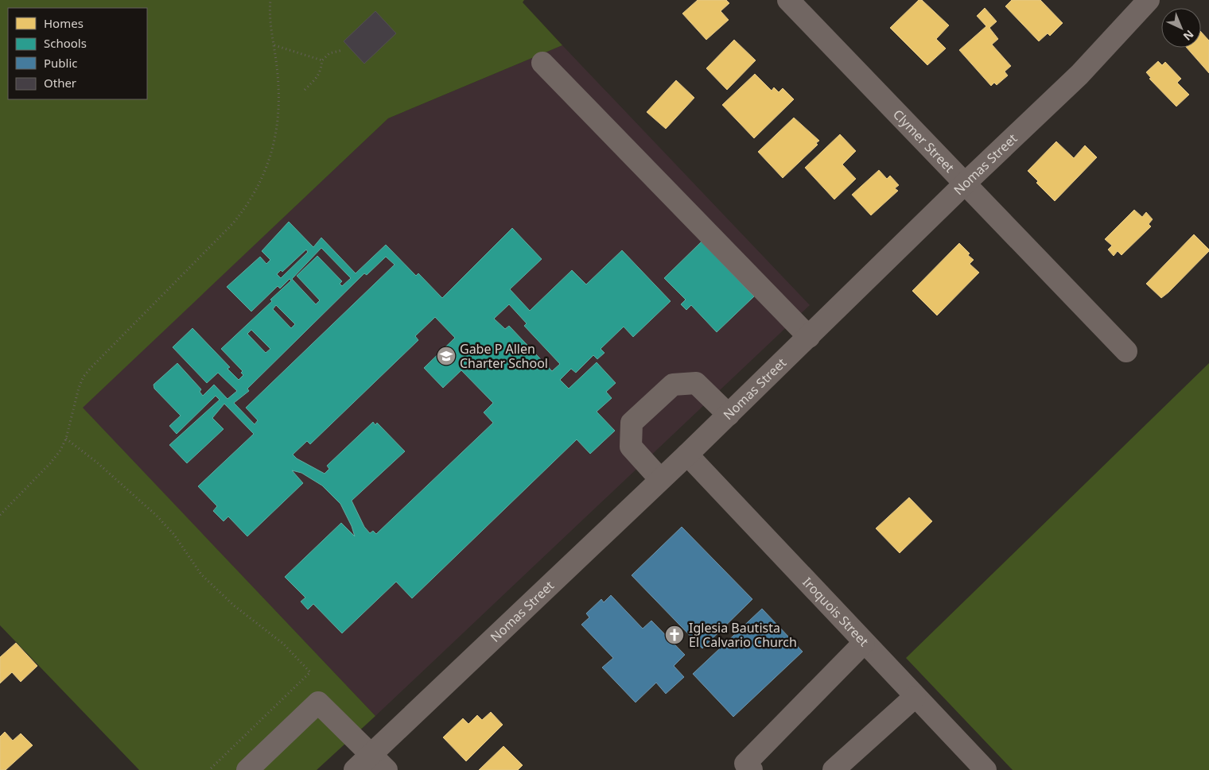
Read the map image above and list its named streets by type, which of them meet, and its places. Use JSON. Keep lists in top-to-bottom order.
{
  "streets": {
    "street": ["Clymer Street", "Nomas Street", "Iroquois Street"]
  },
  "crossings": [
    ["Clymer Street", "Nomas Street"],
    ["Nomas Street", "Iroquois Street"]
  ],
  "places": {
    "school or university": ["Gabe P Allen Charter School"],
    "church": ["Iglesia Bautista El Calvario Church"]
  },
  "legend": [
    "Homes",
    "Schools",
    "Public",
    "Other"
  ],
  "north": "bottom right"
}
